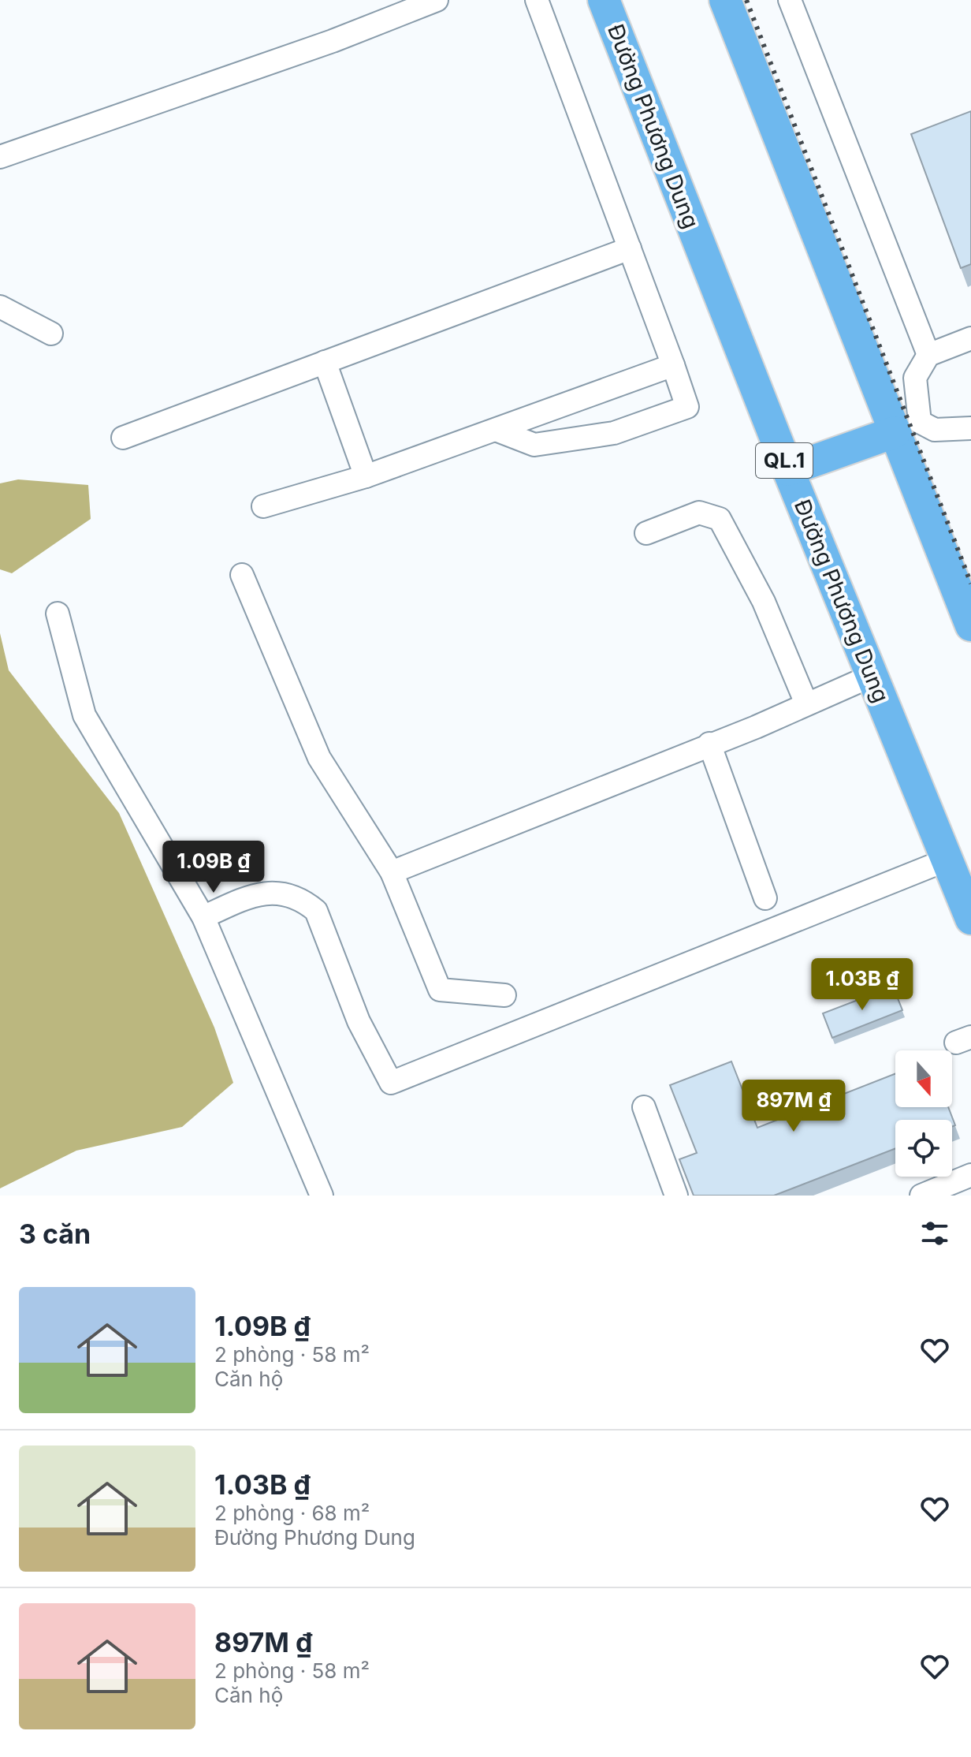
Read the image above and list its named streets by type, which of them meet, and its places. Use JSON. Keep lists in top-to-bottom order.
{
  "streets": {
    "highway": ["Đường Phương Dung", "QL.1"]
  },
  "north": "bottom",
  "page": {
    "price": ["1.09B ₫", "1.03B ₫", "897M ₫"],
    "heading": "3 căn",
    "list": [
      {
        "name": "1.09B ₫",
        "note": "2 phòng · 58 m² · Căn hộ"
      },
      {
        "name": "1.03B ₫",
        "note": "2 phòng · 68 m² · Đường Phương Dung"
      },
      {
        "name": "897M ₫",
        "note": "2 phòng · 58 m² · Căn hộ"
      }
    ]
  }
}
